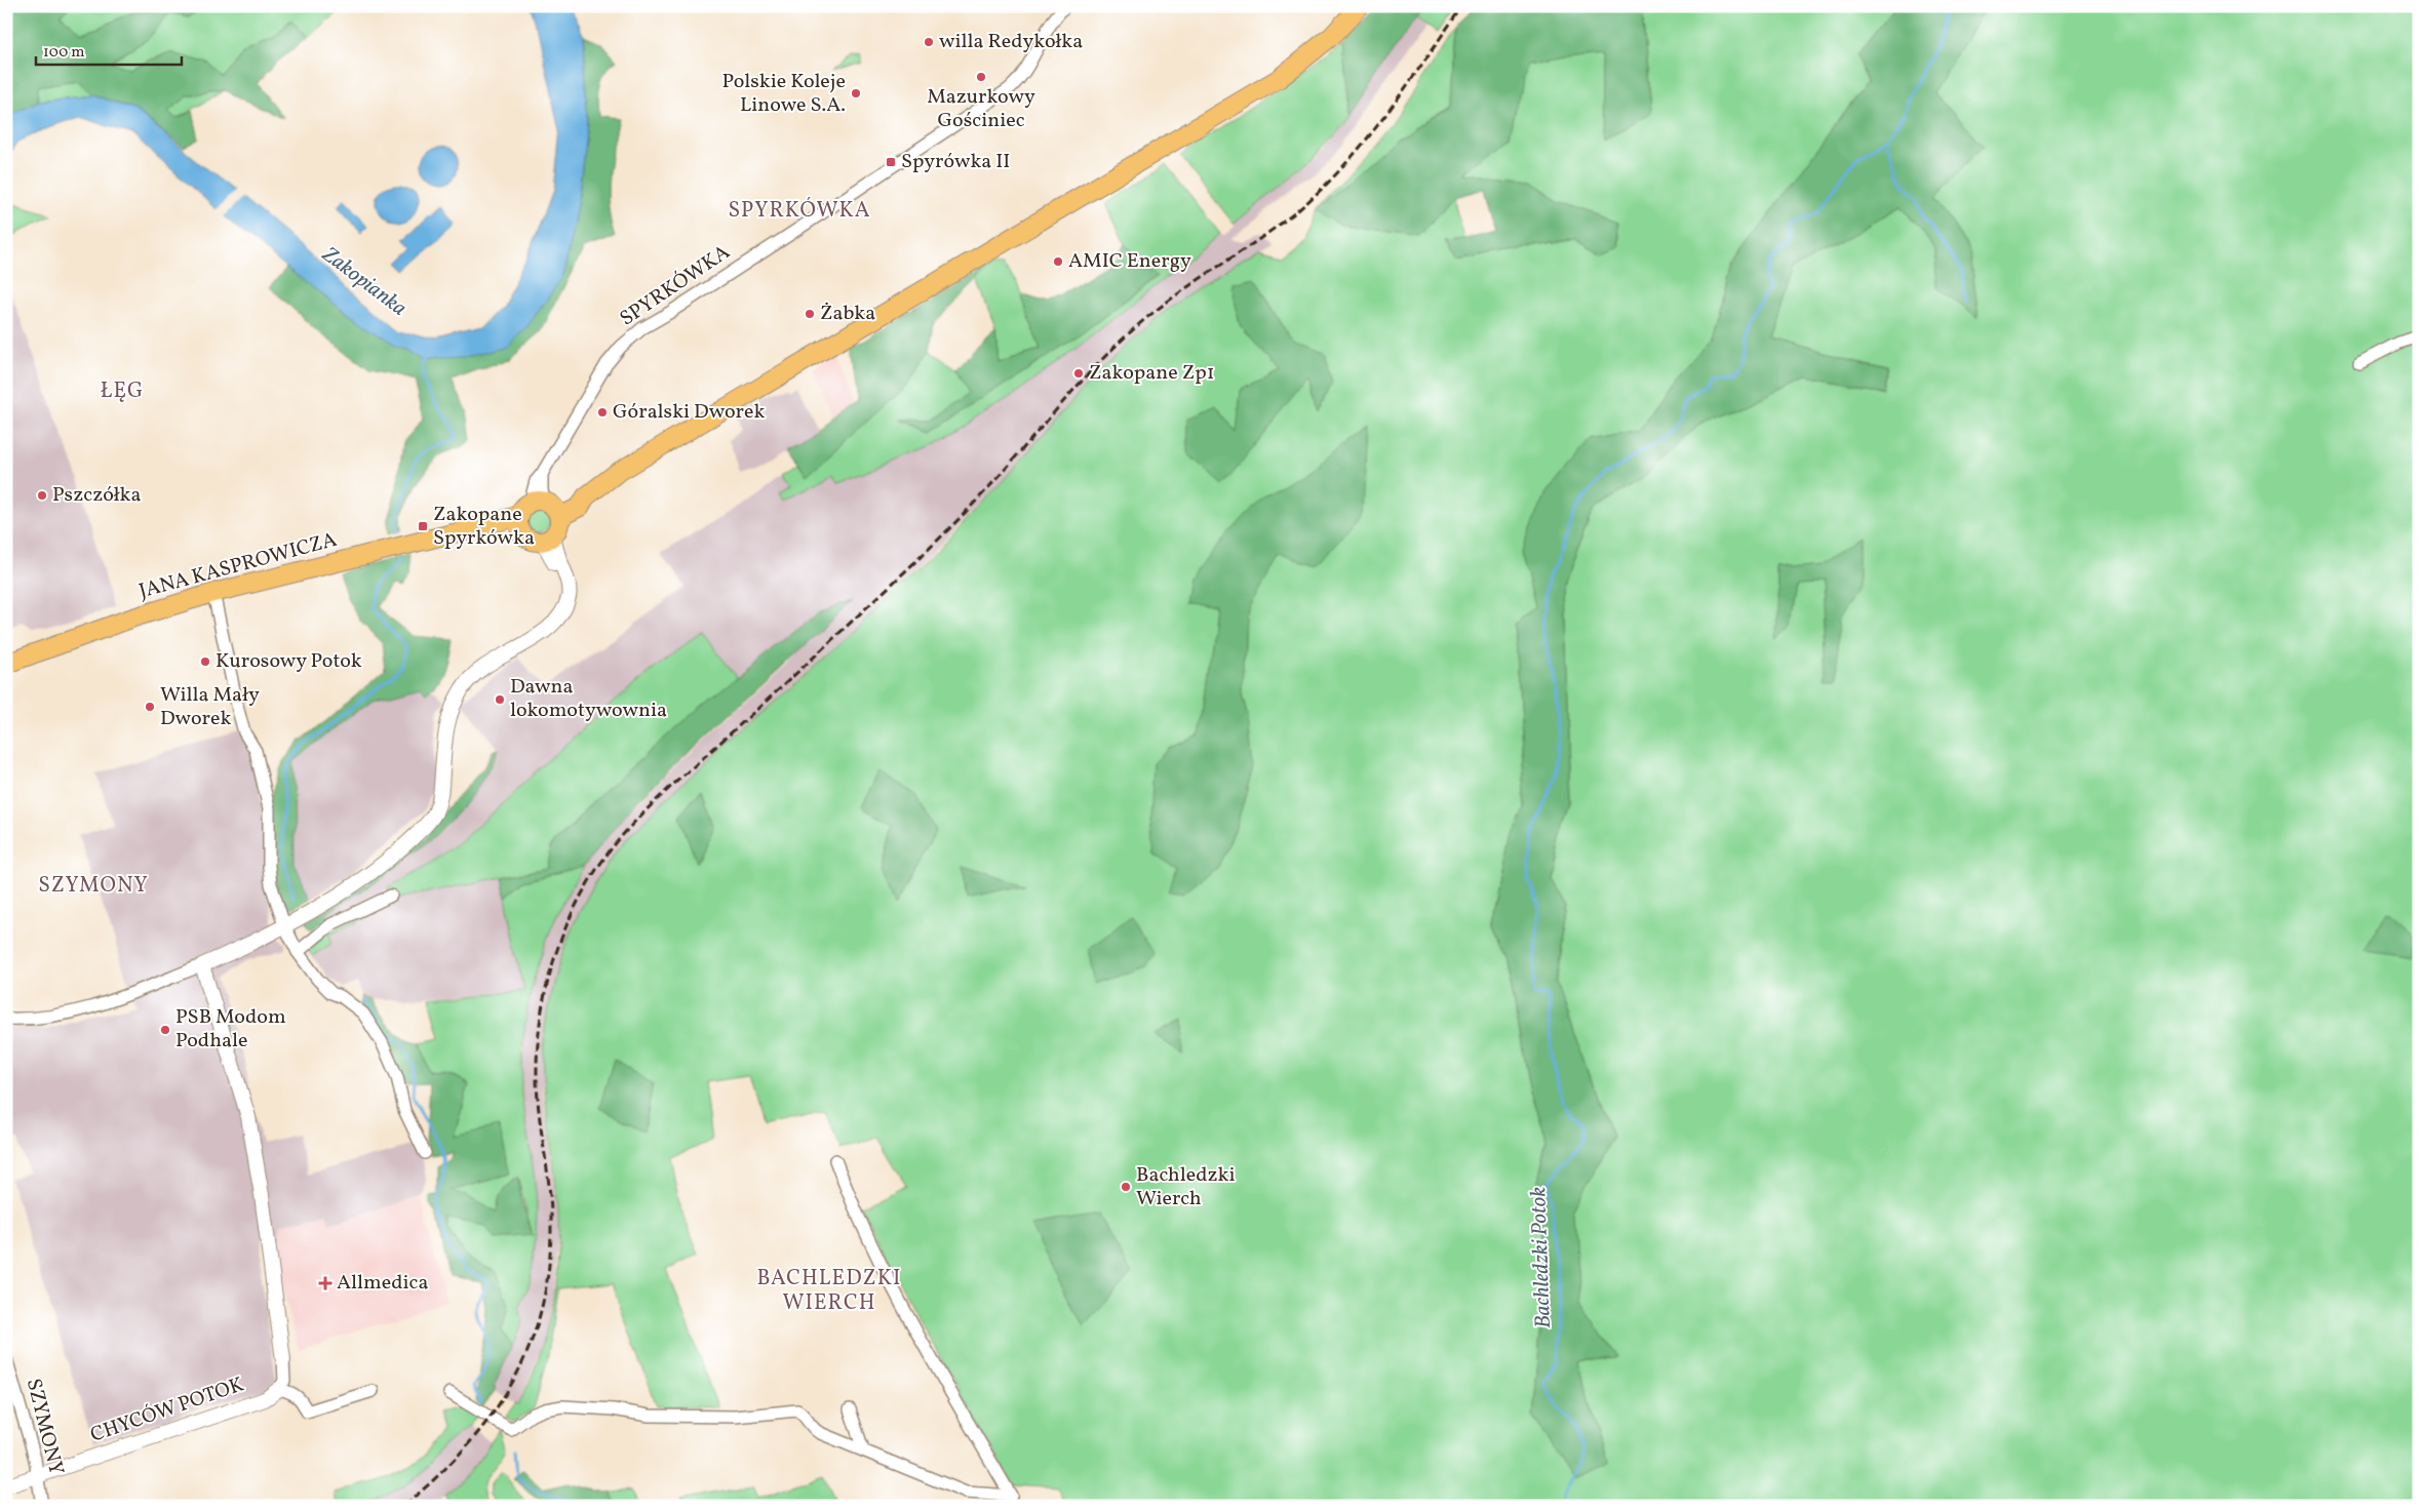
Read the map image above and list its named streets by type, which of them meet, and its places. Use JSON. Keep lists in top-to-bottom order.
{
  "streets": {
    "main road": ["JANA KASPROWICZA"],
    "street": ["SPYRKÓWKA", "CHYCÓW POTOK", "SZYMONY"]
  },
  "crossings": [
    ["SPYRKÓWKA", "JANA KASPROWICZA"],
    ["CHYCÓW POTOK", "SZYMONY"]
  ],
  "districts": [
    "SPYRKÓWKA",
    "ŁĘG",
    "SZYMONY",
    "BACHLEDZKI WIERCH"
  ],
  "water": ["Zakopianka", "Bachledzki Potok"],
  "places": {
    "other": [
      "willa Redykołka",
      "Mazurkowy Gościniec",
      "Polskie Koleje Linowe S.A.",
      "AMIC Energy",
      "Żabka",
      "Zakopane Zp1",
      "Góralski Dworek",
      "Pszczółka",
      "Kurosowy Potok",
      "Dawna lokomotywownia",
      "Willa Mały Dworek",
      "PSB Modom Podhale",
      "Bachledzki Wierch"
    ],
    "transit": ["Spyrówka II", "Zakopane Spyrkówka"],
    "health": ["Allmedica"]
  },
  "scale_bar": "100 m"
}
